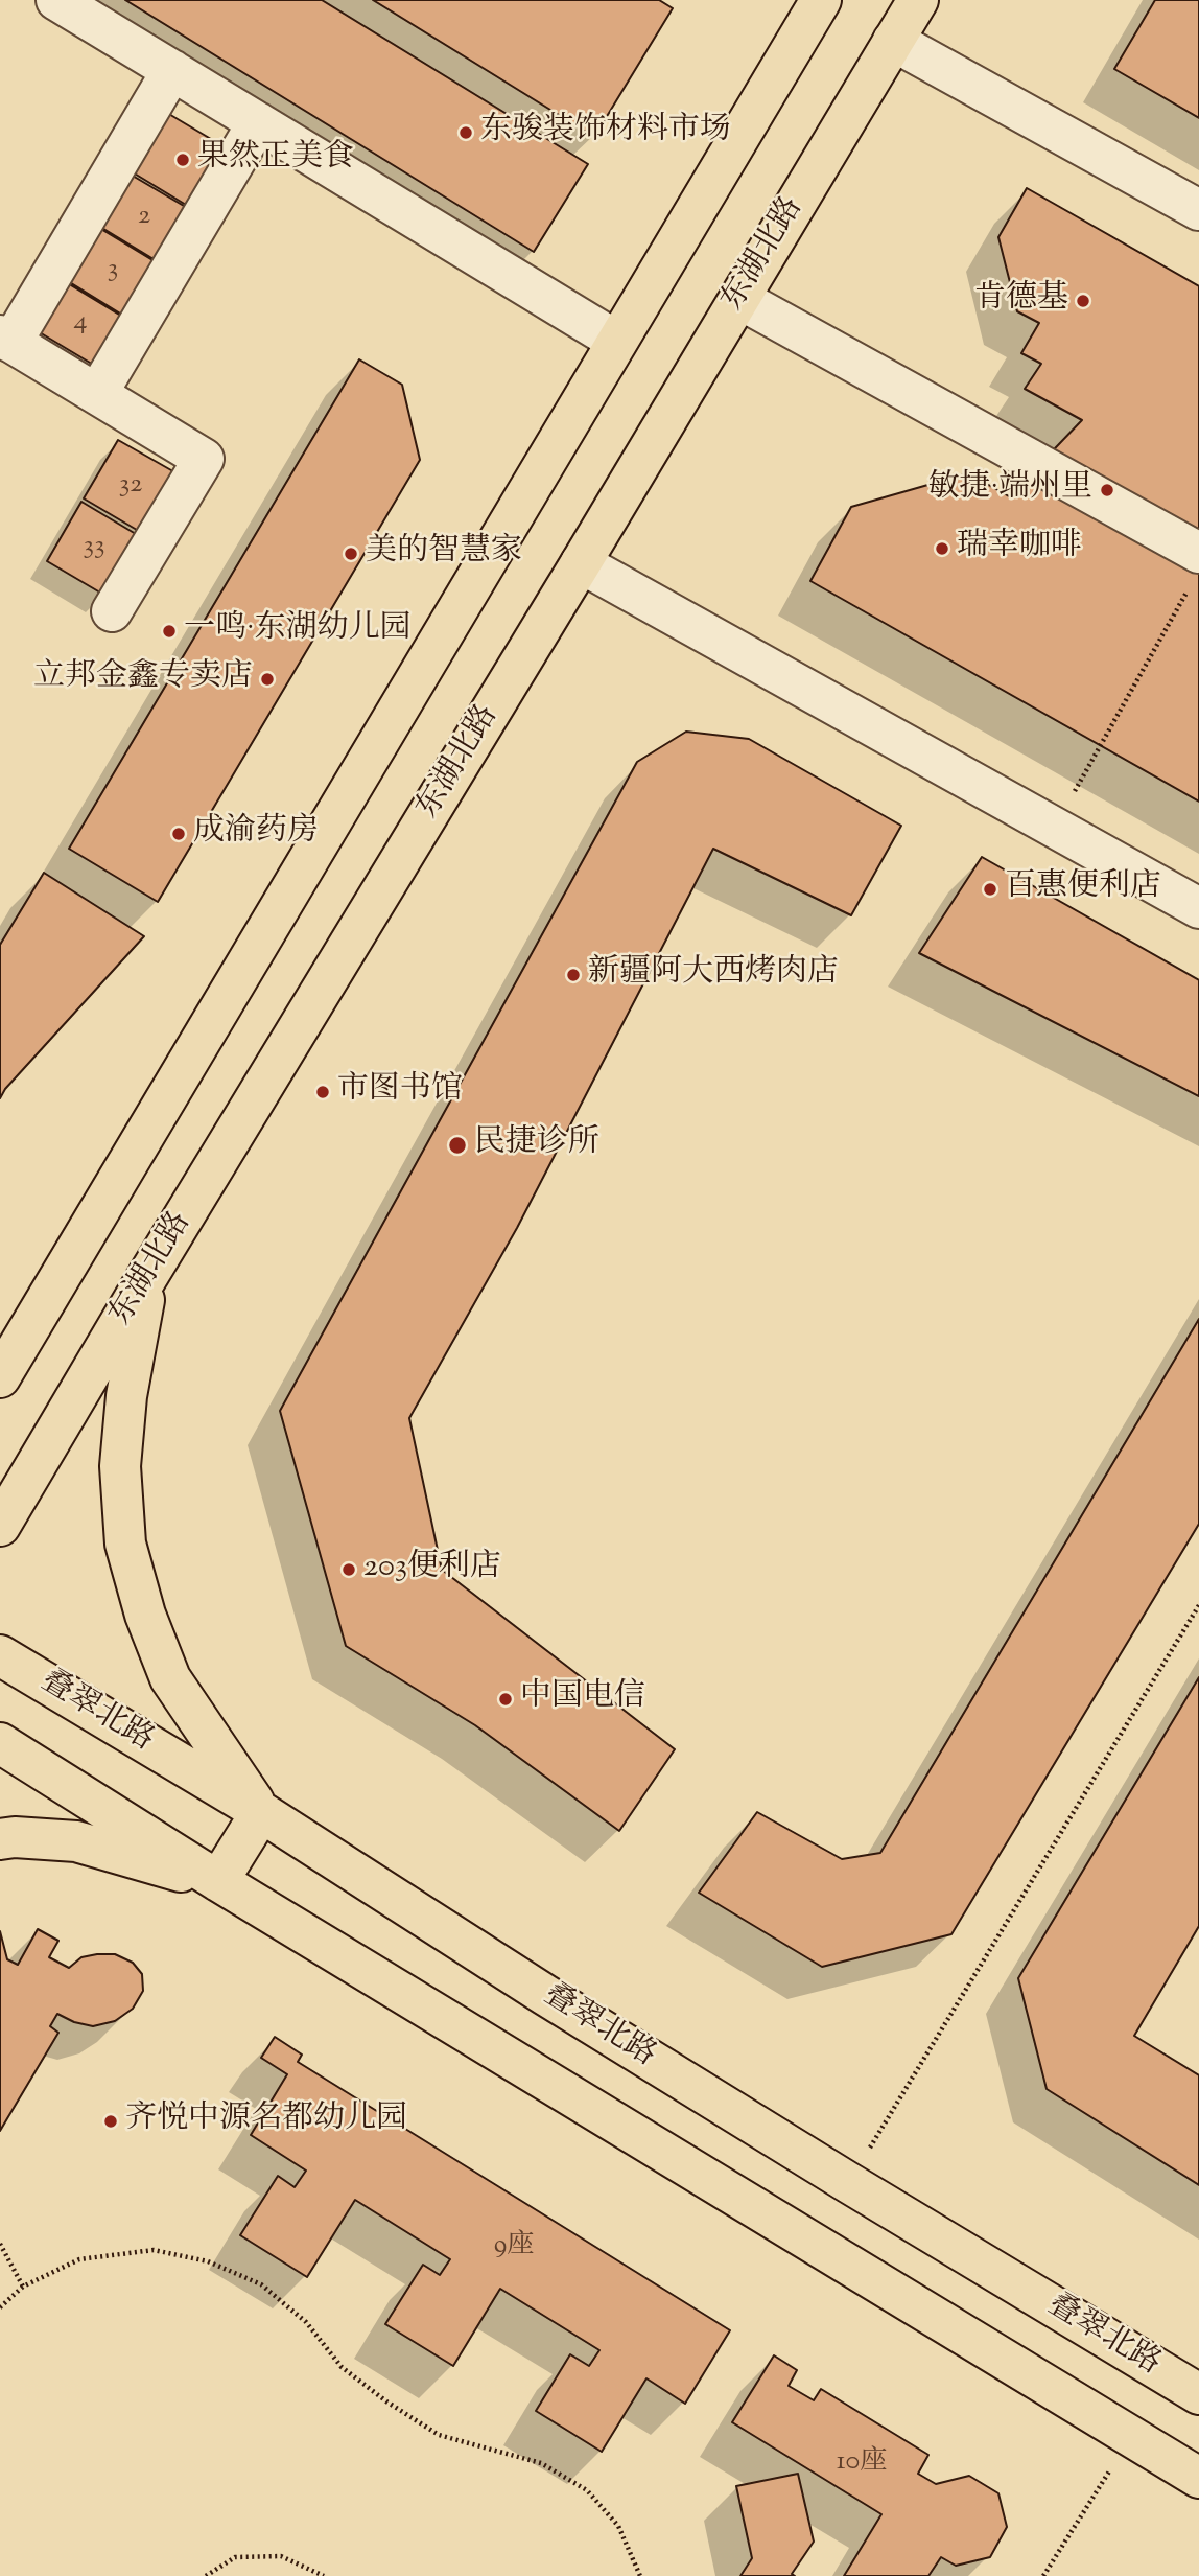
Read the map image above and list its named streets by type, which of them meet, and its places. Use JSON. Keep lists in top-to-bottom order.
{
  "streets": {
    "main road": ["东湖北路", "叠翠北路"]
  },
  "places": [
    "东骏装饰材料市场",
    "果然正美食",
    "肯德基",
    "敏捷·端州里",
    "瑞幸咖啡",
    "美的智慧家",
    "一鸣·东湖幼儿园",
    "立邦金鑫专卖店",
    "成渝药房",
    "百惠便利店",
    "新疆阿大西烤肉店",
    "市图书馆",
    "民捷诊所",
    "203便利店",
    "中国电信",
    "齐悦中源名都幼儿园"
  ],
  "house_numbers": [
    "2",
    "3",
    "4",
    "32",
    "33",
    "9座",
    "10座"
  ]
}
